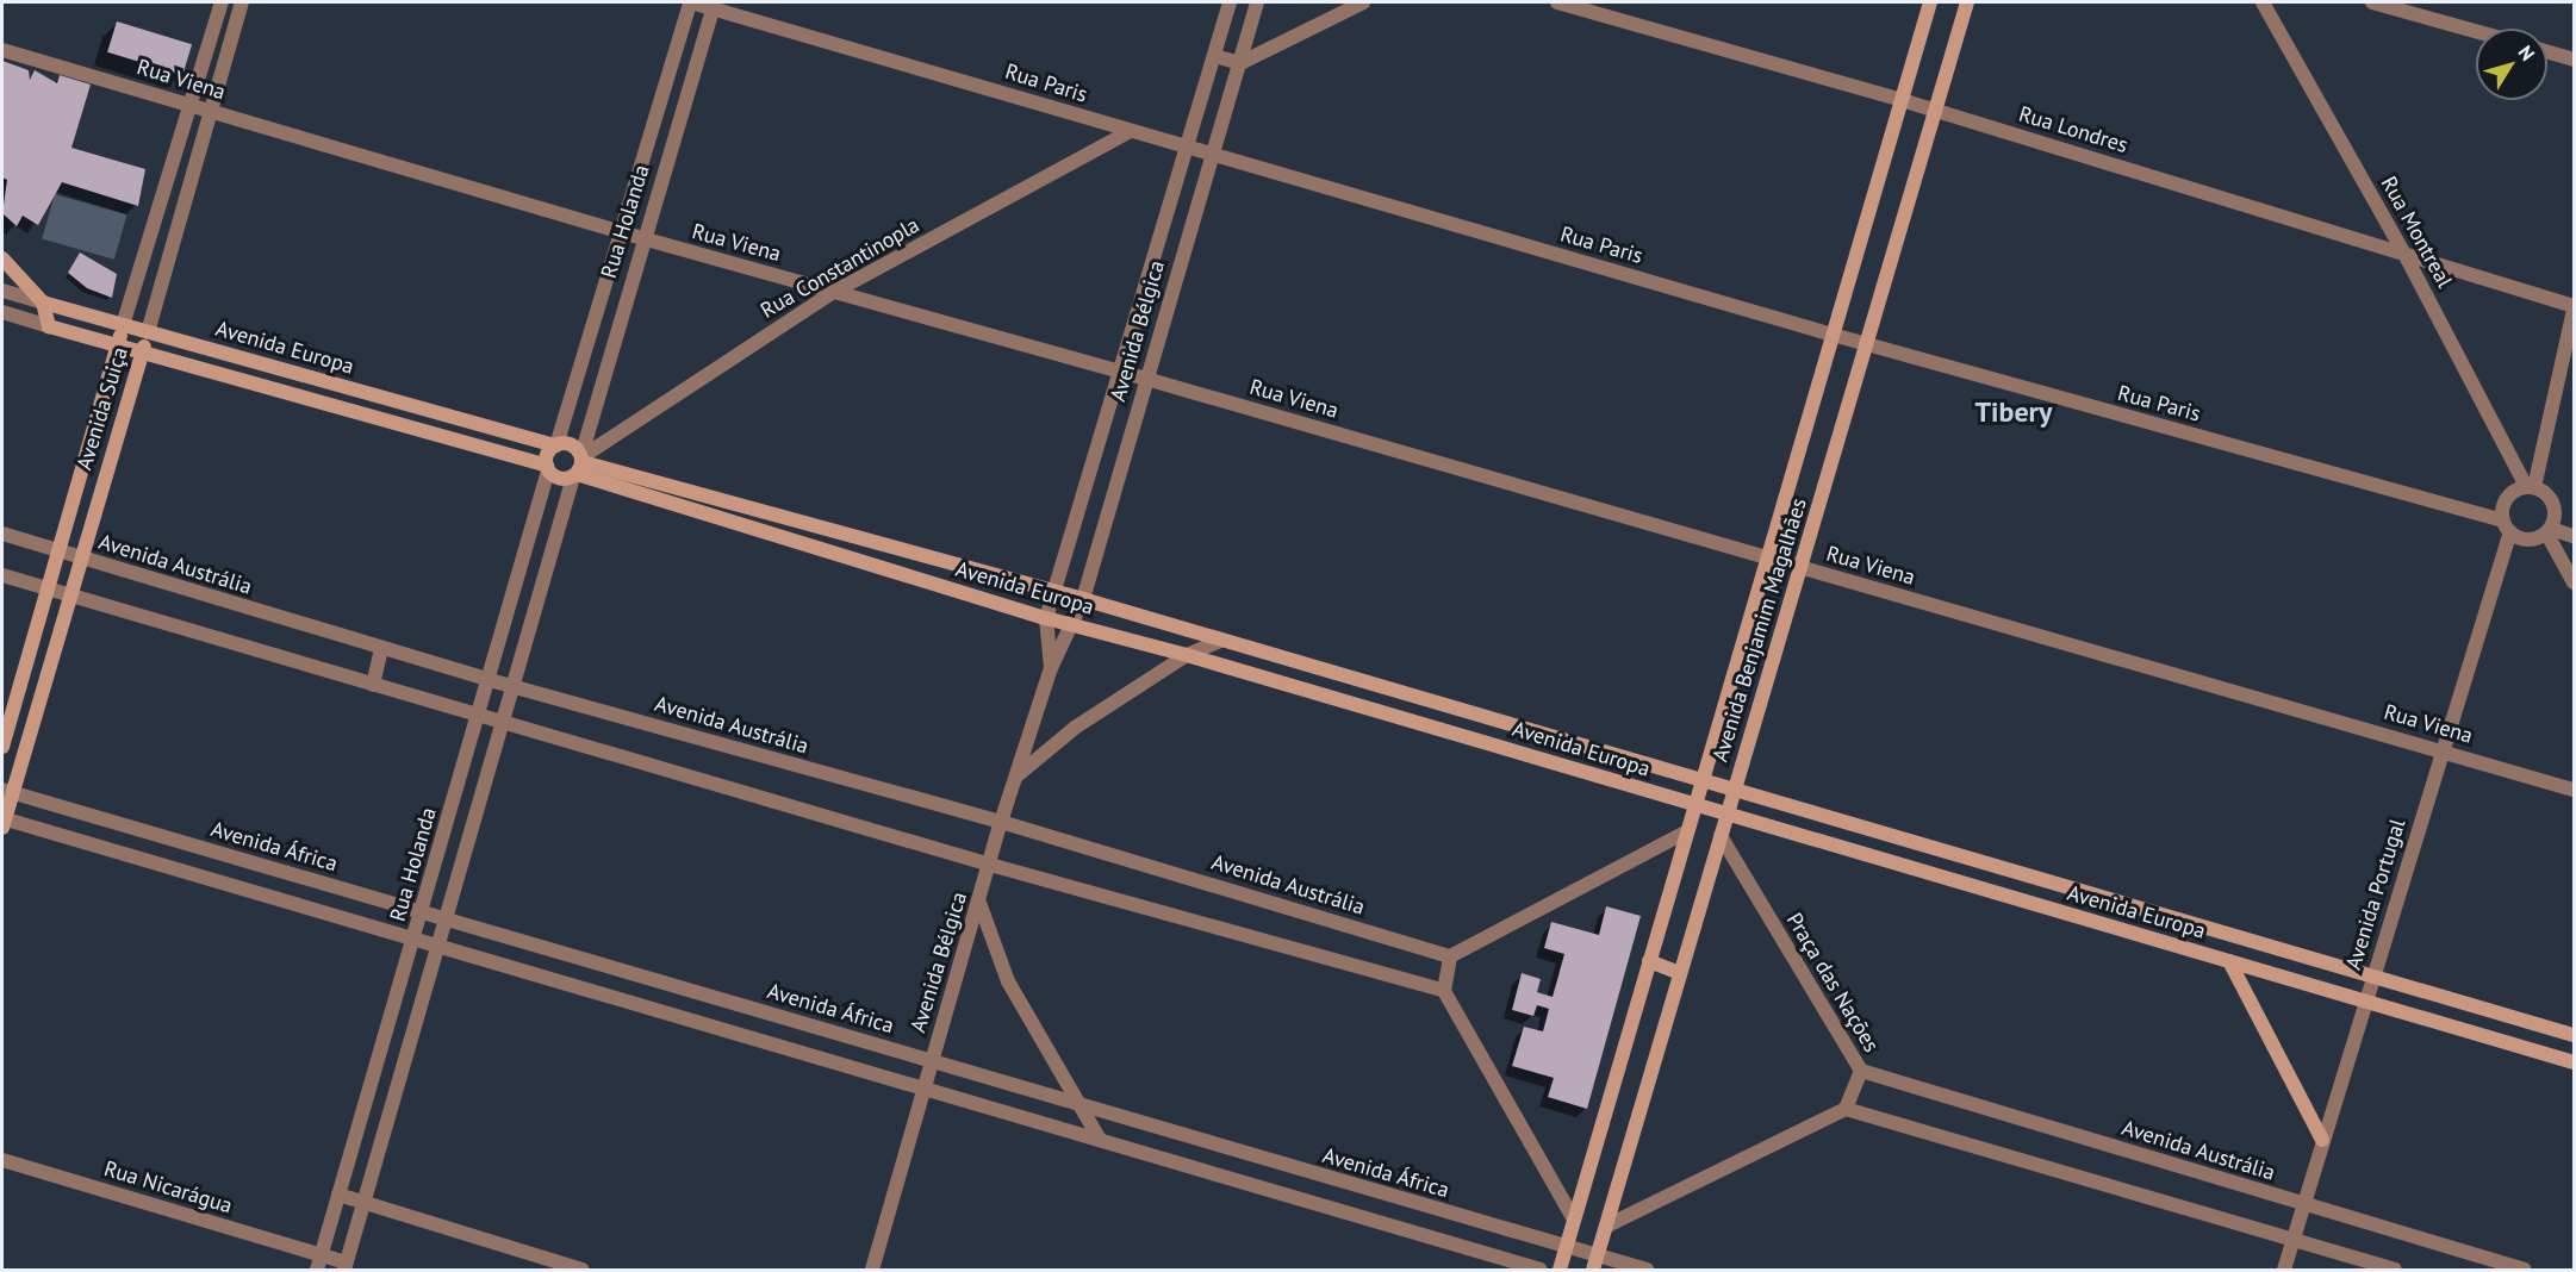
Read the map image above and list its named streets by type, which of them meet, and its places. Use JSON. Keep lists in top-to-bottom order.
{
  "streets": {
    "main road": ["Avenida Europa", "Avenida Suiça", "Avenida Benjamim Magalhães"],
    "street": [
      "Rua Viena",
      "Rua Paris",
      "Rua Londres",
      "Rua Holanda",
      "Rua Montreal",
      "Rua Constantinopla",
      "Avenida Bélgica",
      "Avenida Austrália",
      "Avenida África",
      "Avenida Portugal",
      "Praça das Nações",
      "Rua Nicarágua"
    ]
  },
  "crossings": [
    ["Rua Viena", "Rua Holanda"],
    ["Rua Viena", "Rua Constantinopla"],
    ["Rua Viena", "Avenida Bélgica"],
    ["Rua Viena", "Avenida Suiça"],
    ["Rua Viena", "Avenida Benjamim Magalhães"],
    ["Rua Viena", "Avenida Portugal"],
    ["Rua Paris", "Rua Holanda"],
    ["Rua Paris", "Rua Montreal"],
    ["Rua Paris", "Rua Constantinopla"],
    ["Rua Paris", "Avenida Bélgica"],
    ["Rua Paris", "Avenida Benjamim Magalhães"],
    ["Rua Paris", "Avenida Portugal"],
    ["Rua Londres", "Rua Montreal"],
    ["Rua Londres", "Avenida Benjamim Magalhães"],
    ["Rua Holanda", "Rua Constantinopla"],
    ["Rua Holanda", "Avenida Europa"],
    ["Rua Holanda", "Avenida Austrália"],
    ["Rua Holanda", "Avenida África"],
    ["Rua Holanda", "Rua Nicarágua"],
    ["Rua Montreal", "Avenida Portugal"],
    ["Rua Constantinopla", "Avenida Europa"],
    ["Avenida Bélgica", "Avenida Europa"],
    ["Avenida Bélgica", "Avenida Austrália"],
    ["Avenida Bélgica", "Avenida África"],
    ["Avenida Europa", "Avenida Suiça"],
    ["Avenida Europa", "Avenida Benjamim Magalhães"],
    ["Avenida Europa", "Avenida Portugal"],
    ["Avenida Suiça", "Avenida Austrália"],
    ["Avenida Suiça", "Avenida África"],
    ["Avenida Austrália", "Avenida Portugal"],
    ["Avenida Austrália", "Praça das Nações"],
    ["Avenida Benjamim Magalhães", "Avenida África"],
    ["Avenida Benjamim Magalhães", "Praça das Nações"]
  ],
  "districts": ["Tibery"],
  "north": "top right"
}
